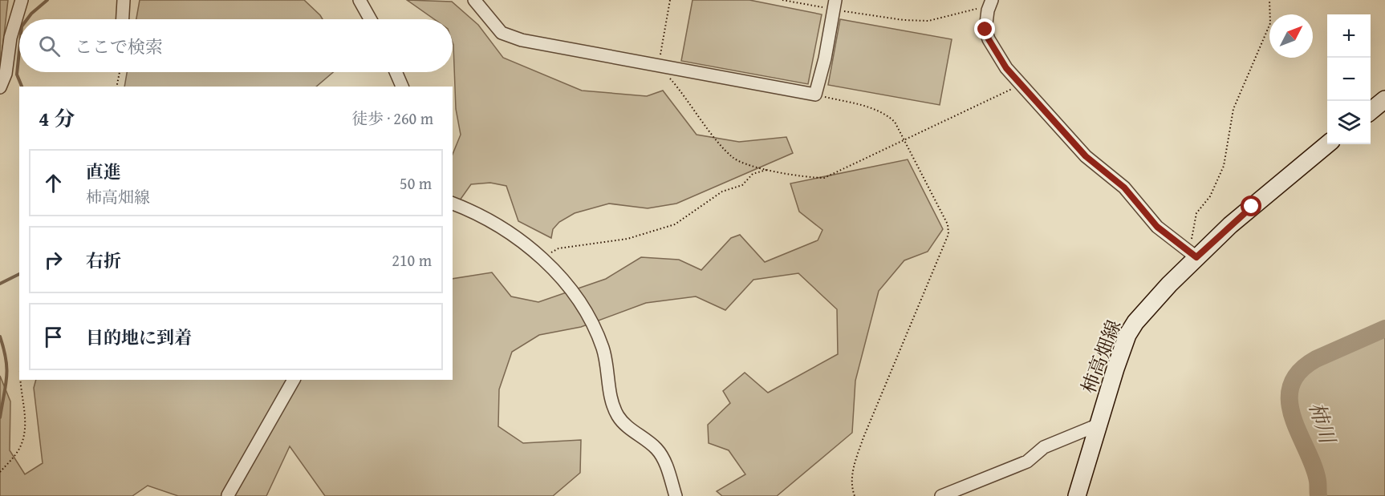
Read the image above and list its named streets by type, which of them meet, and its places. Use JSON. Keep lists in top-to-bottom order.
{
  "streets": {
    "main road": ["柿高畑線"]
  },
  "water": ["柿川"],
  "north": "top right",
  "page": {
    "map_buttons": ["+", "−"],
    "search": "ここで検索",
    "heading": ["4 分", "徒歩 · 260 m"],
    "list": [
      ["直進", "柿高畑線", "50 m"],
      ["右折", "210 m"],
      "目的地に到着"
    ]
  }
}
